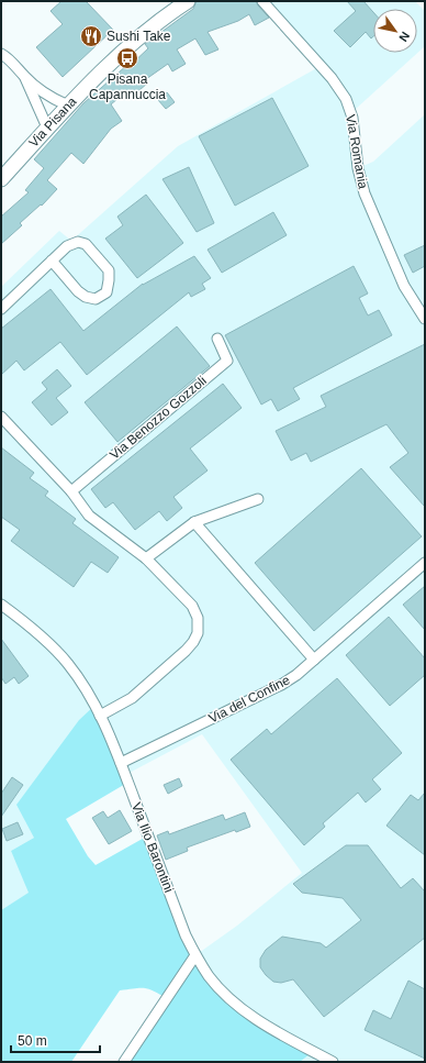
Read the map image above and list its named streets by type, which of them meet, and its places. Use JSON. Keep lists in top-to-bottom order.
{
  "streets": {
    "main road": ["Via Pisana"],
    "street": [
      "Via Romania",
      "Via Benozzo Gozzoli",
      "Via del Confine",
      "Via Ilio Barontini"
    ]
  },
  "crossings": [
    ["Via del Confine", "Via Ilio Barontini"]
  ],
  "places": {
    "restaurant": ["Sushi Take"],
    "bus stop": ["Pisana Capannuccia"]
  },
  "scale_bar": "50 m",
  "north": "bottom right"
}
